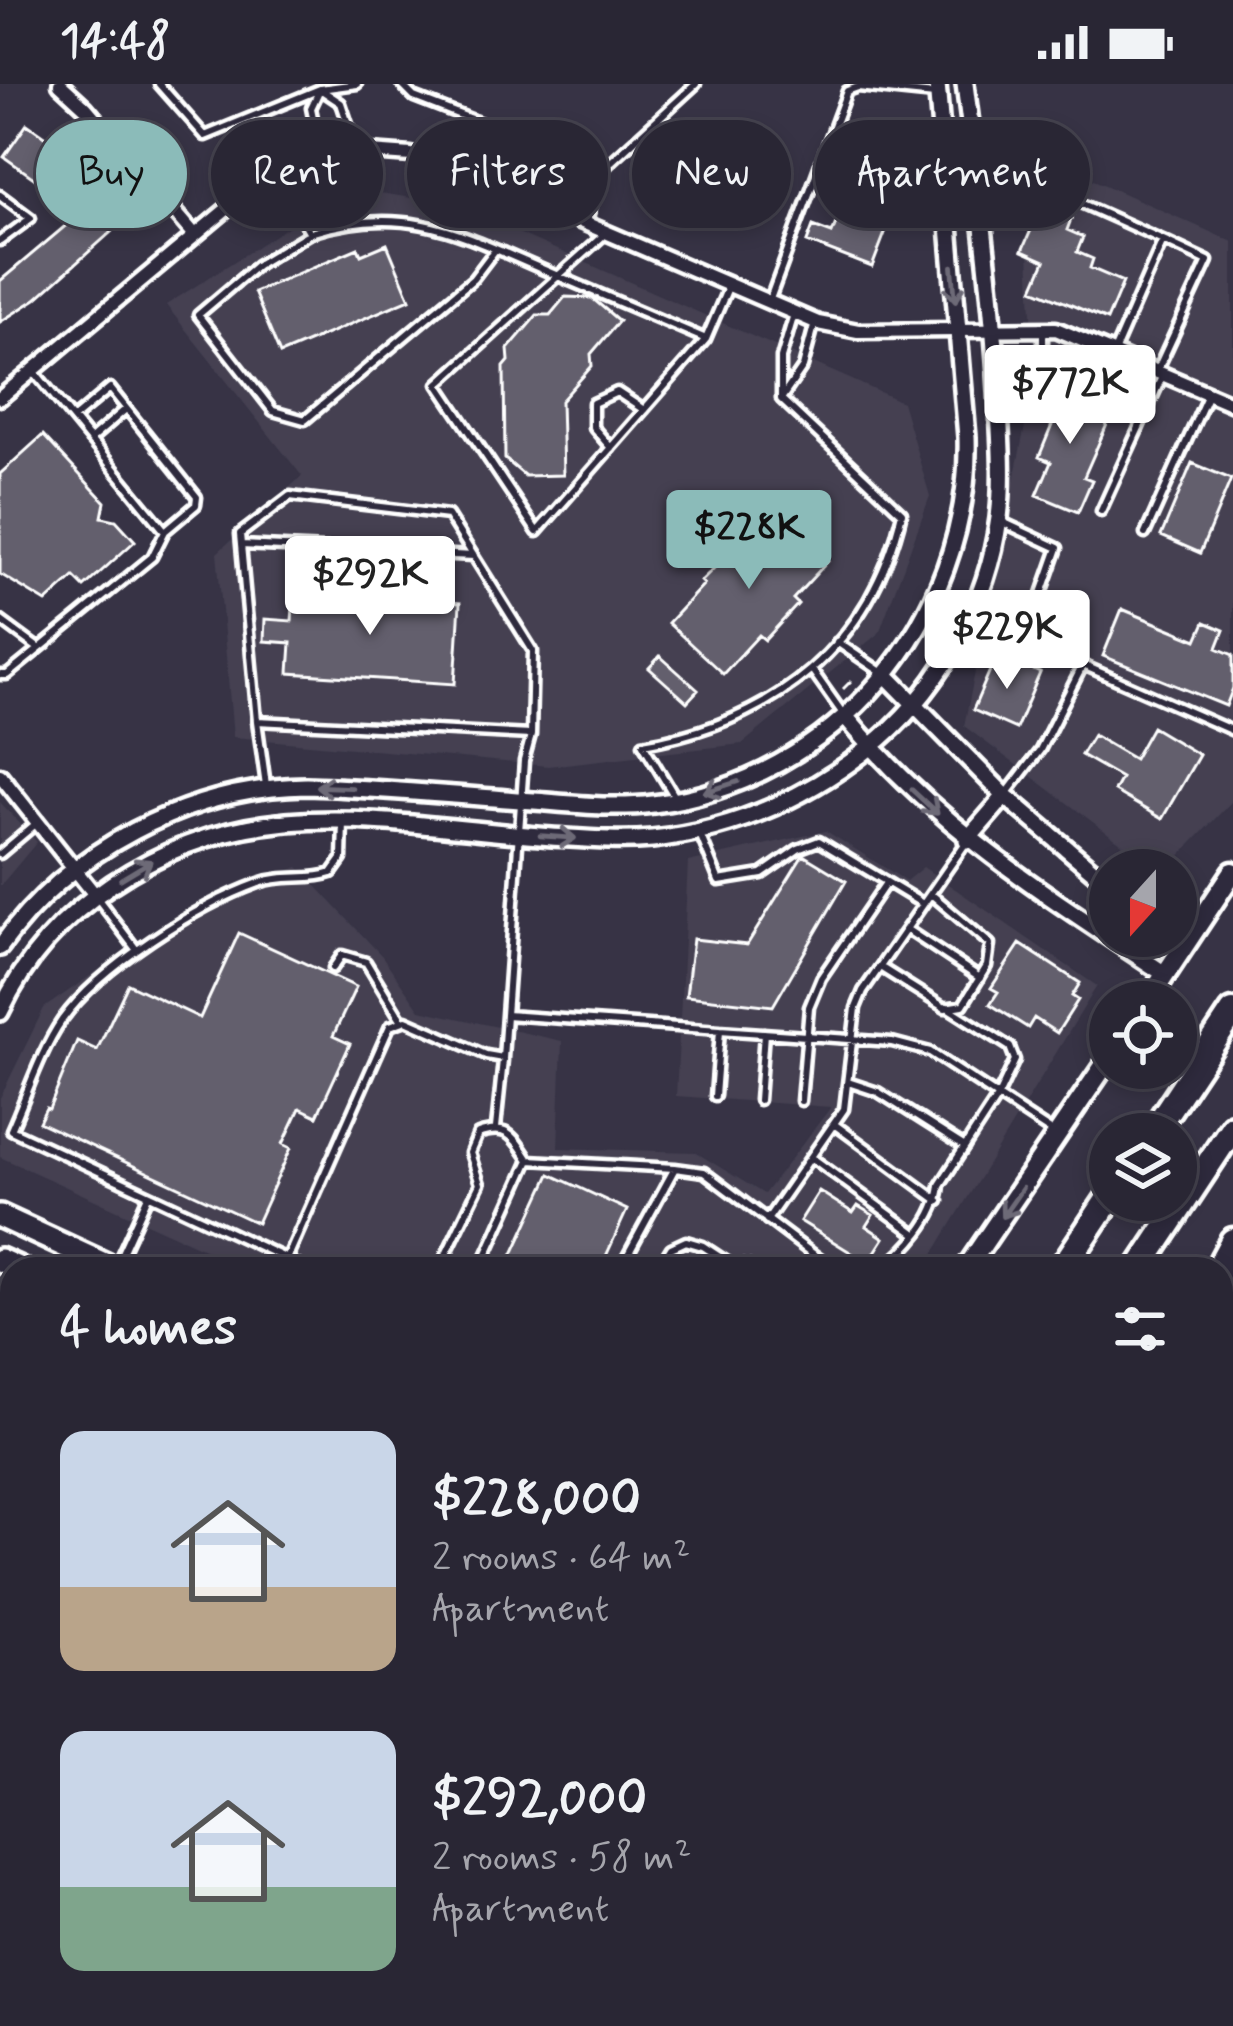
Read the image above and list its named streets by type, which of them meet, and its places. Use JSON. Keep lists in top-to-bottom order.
{
  "north": "bottom",
  "page": {
    "status": "14:48",
    "chip": [
      "Buy",
      "Rent",
      "Filters",
      "New",
      "Apartment"
    ],
    "price": [
      "$772K",
      "$228K",
      "$292K",
      "$229K"
    ],
    "heading": "4 homes",
    "list": [
      {
        "name": "$228,000",
        "note": "2 rooms · 64 m² · Apartment"
      },
      {
        "name": "$292,000",
        "note": "2 rooms · 58 m² · Apartment"
      }
    ]
  }
}
